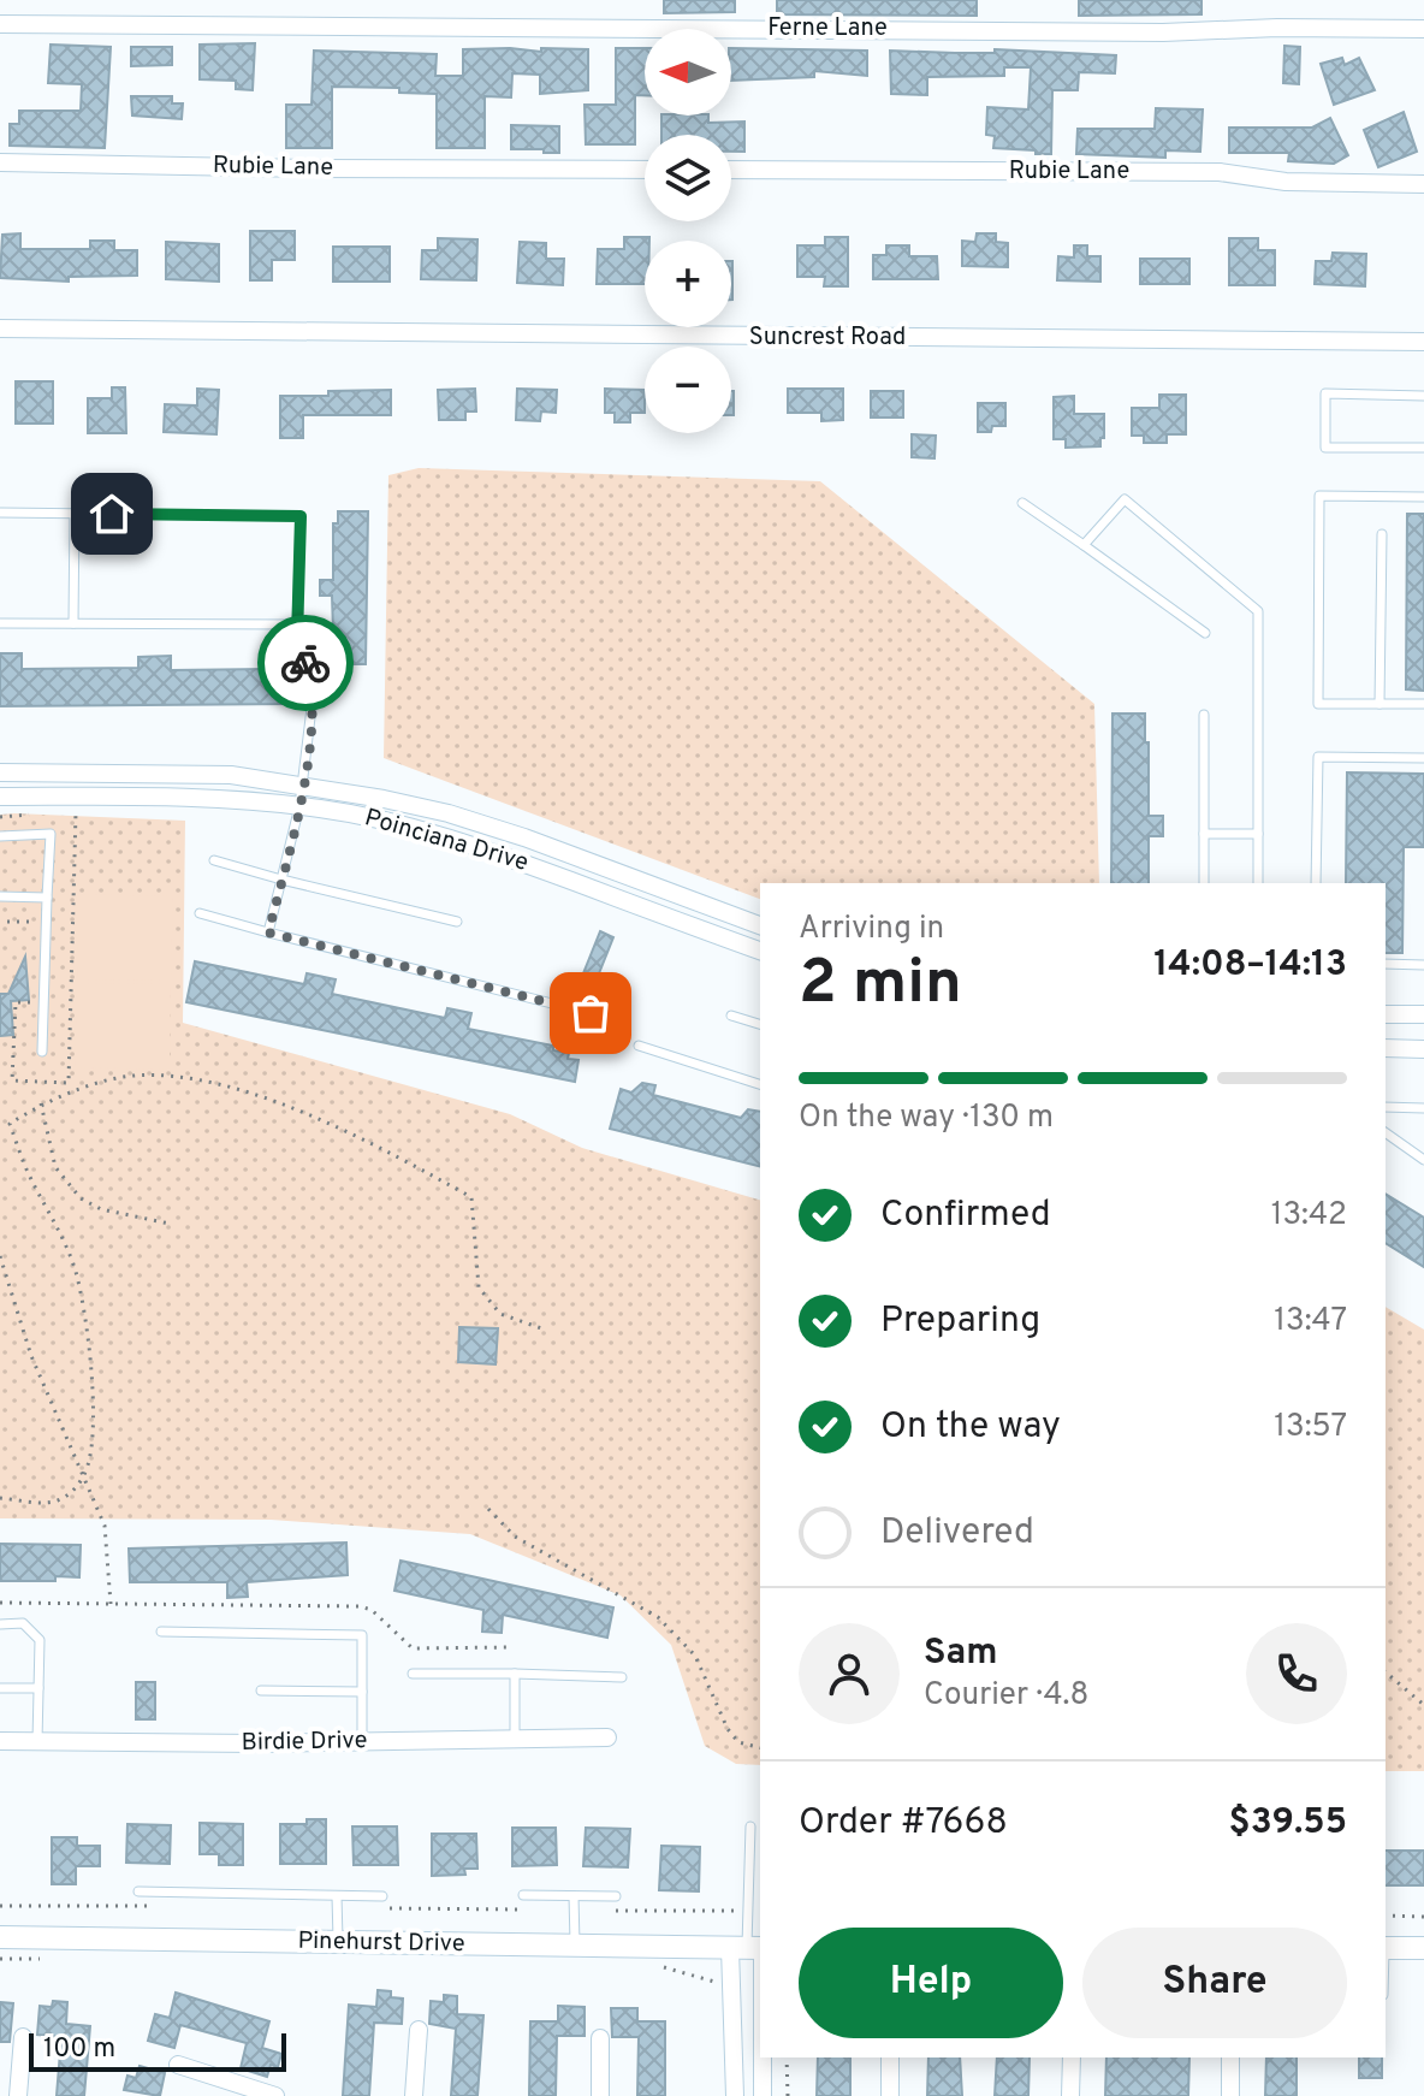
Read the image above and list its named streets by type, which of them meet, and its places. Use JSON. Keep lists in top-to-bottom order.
{
  "streets": {
    "street": [
      "Ferne Lane",
      "Rubie Lane",
      "Suncrest Road",
      "Poinciana Drive",
      "Birdie Drive",
      "Pinehurst Drive"
    ]
  },
  "scale_bar": "100 m",
  "north": "left",
  "page": {
    "map_buttons": ["+", "−"],
    "heading": ["2 min", "Arriving in", "14:08–14:13"],
    "panel": [
      "Sam",
      "Courier · 4.8",
      "Order #7668",
      "$39.55"
    ],
    "bar": "On the way · 130 m",
    "list": [
      ["Confirmed", "13:42"],
      ["Preparing", "13:47"],
      ["On the way", "13:57"],
      "Delivered"
    ],
    "buttons": ["Help", "Share"],
    "scale": "100 m"
  }
}
